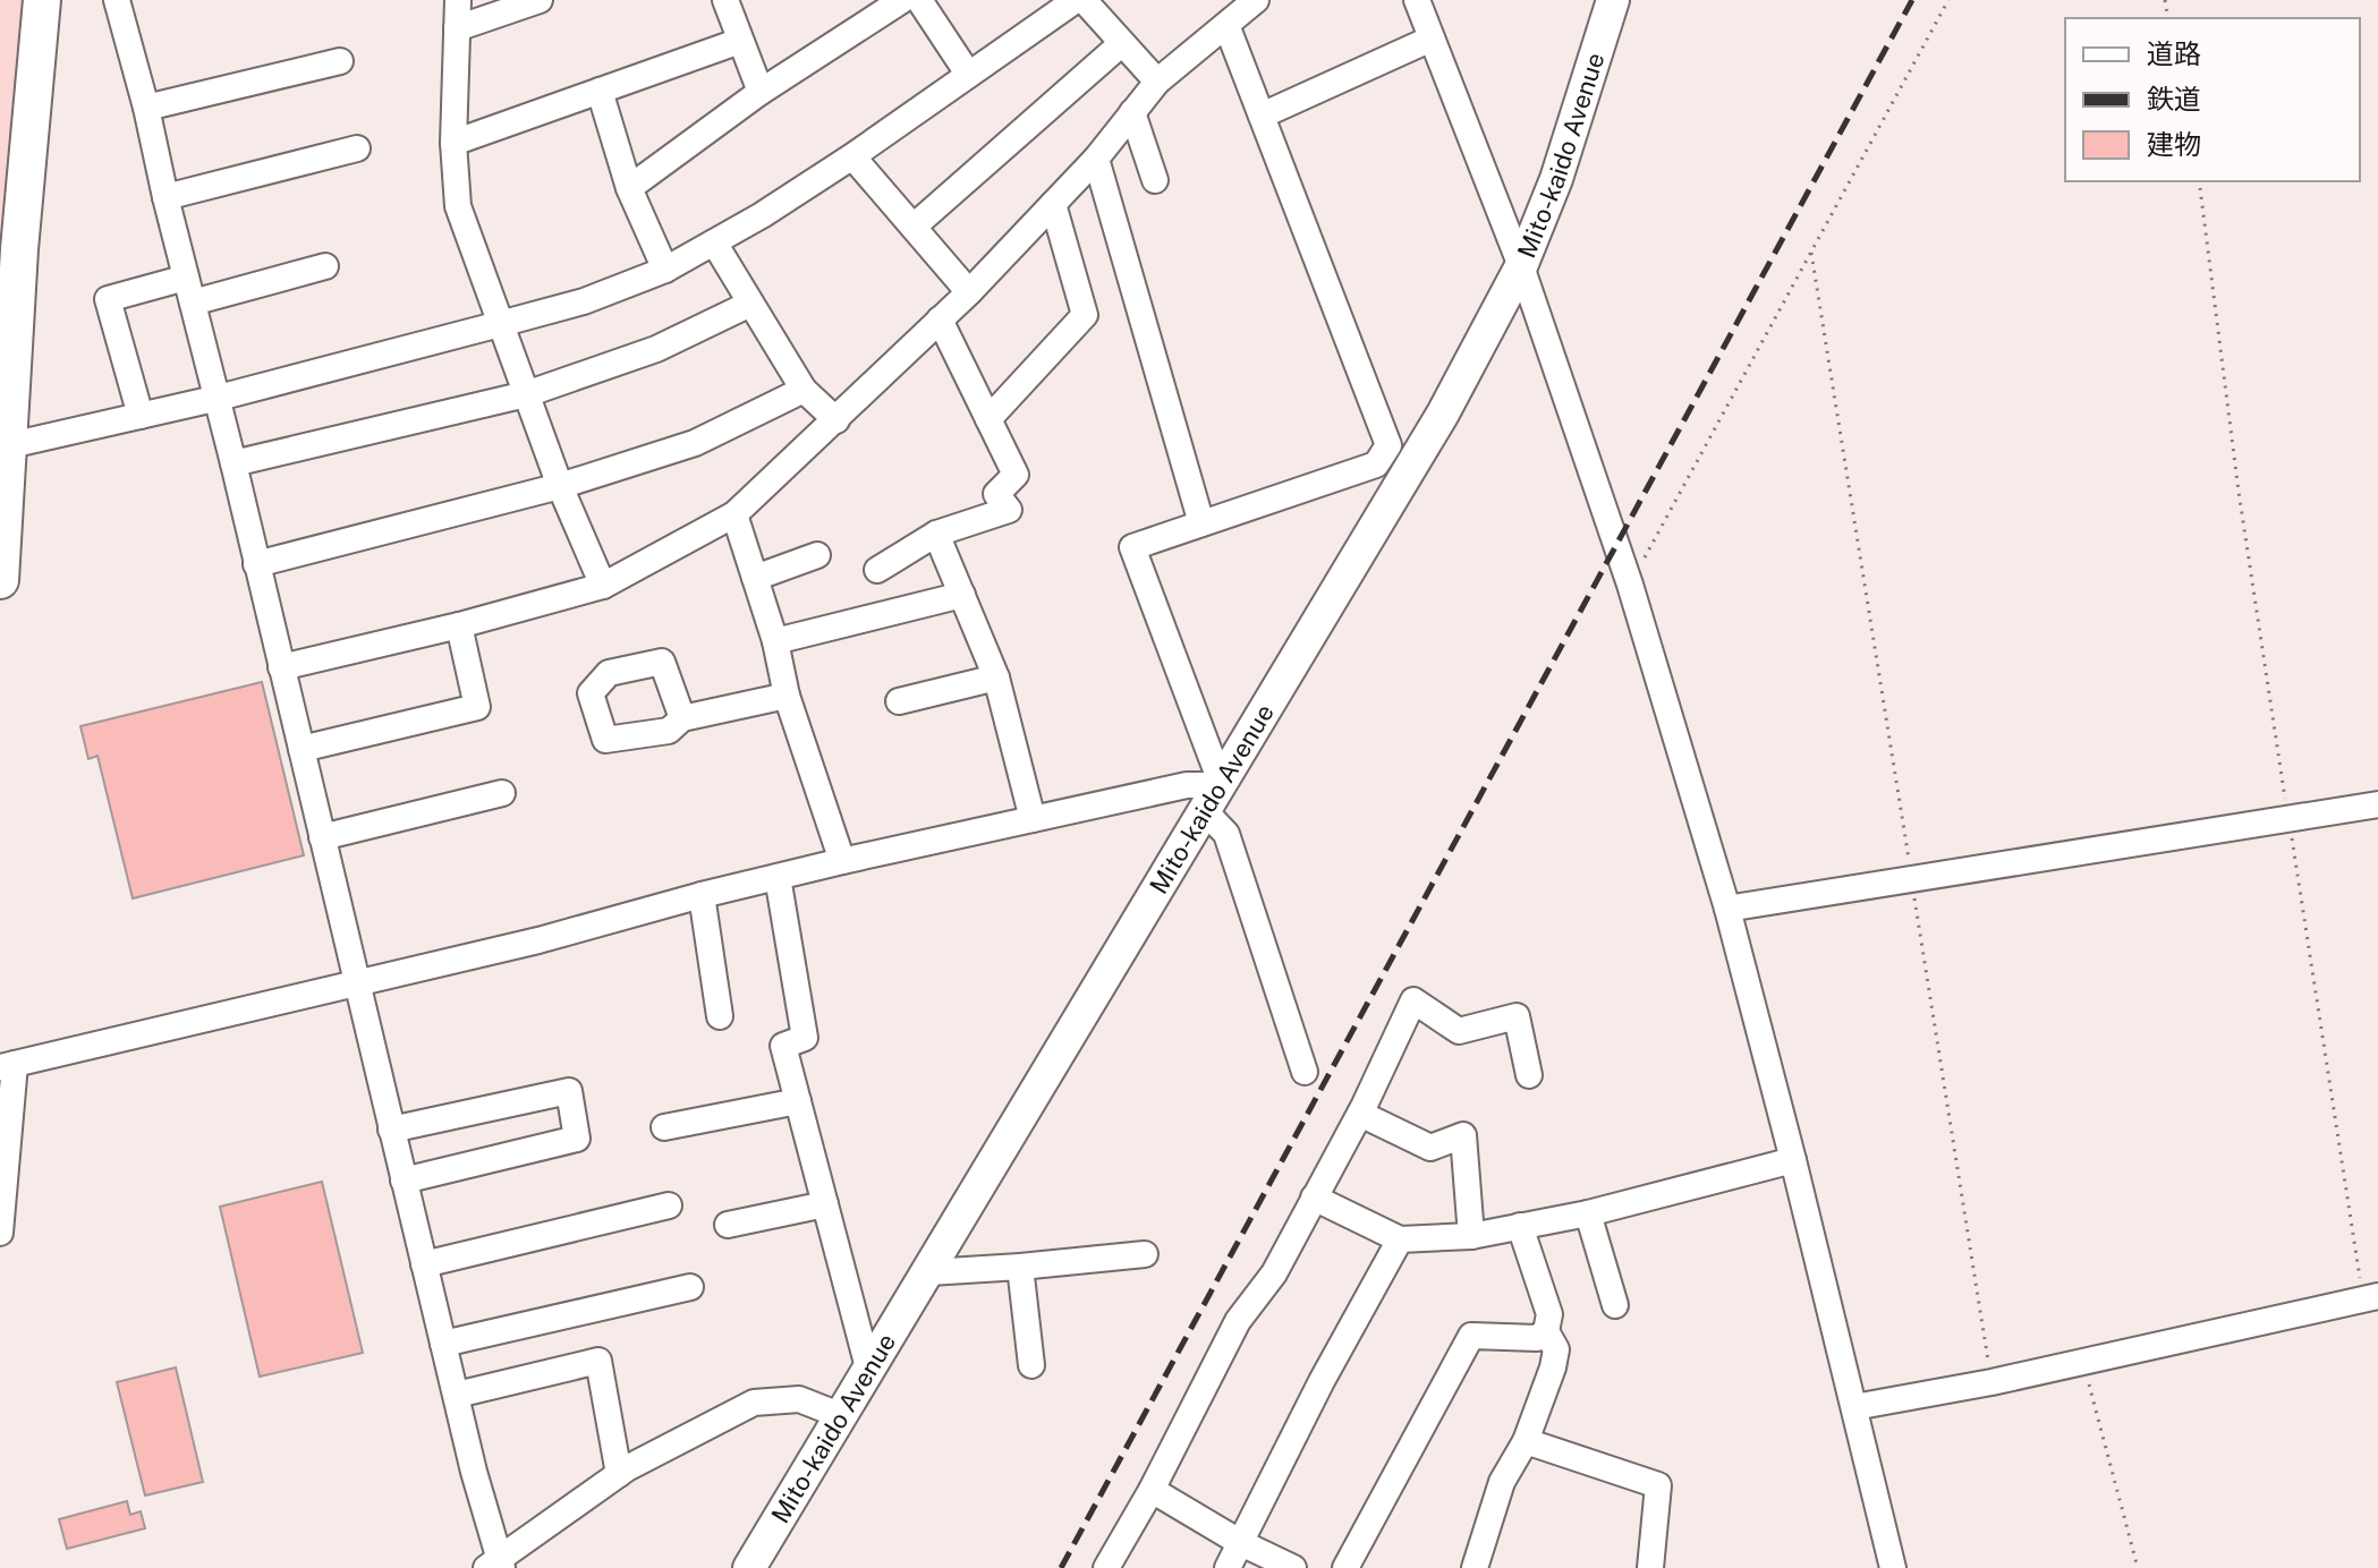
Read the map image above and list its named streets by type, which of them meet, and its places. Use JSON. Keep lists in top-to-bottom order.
{
  "streets": {
    "main road": ["Mito-kaido Avenue"]
  },
  "legend": ["道路", "鉄道", "建物"]
}
